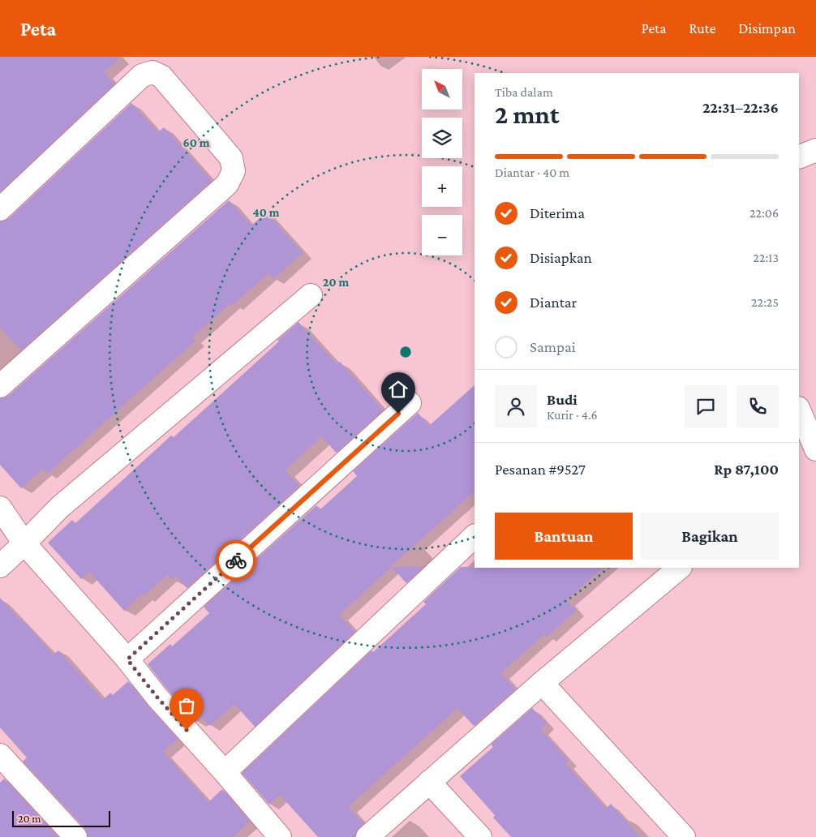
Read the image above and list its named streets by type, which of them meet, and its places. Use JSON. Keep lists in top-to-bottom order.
{
  "scale_bar": "20 m",
  "north": "top left",
  "page": {
    "header": "Peta",
    "nav": ["Peta", "Rute", "Disimpan"],
    "map_buttons": ["+", "−"],
    "heading": ["2 mnt", "Tiba dalam", "22:31–22:36"],
    "panel": [
      "Budi",
      "Kurir · 4.6",
      "Pesanan #9527",
      "Rp 87,100"
    ],
    "bar": "Diantar · 40 m",
    "list": [
      ["Diterima", "22:06"],
      ["Disiapkan", "22:13"],
      ["Diantar", "22:25"],
      "Sampai"
    ],
    "buttons": ["Bantuan", "Bagikan"],
    "scale": "20 m"
  },
  "rings": ["60 m", "40 m", "20 m"]
}
